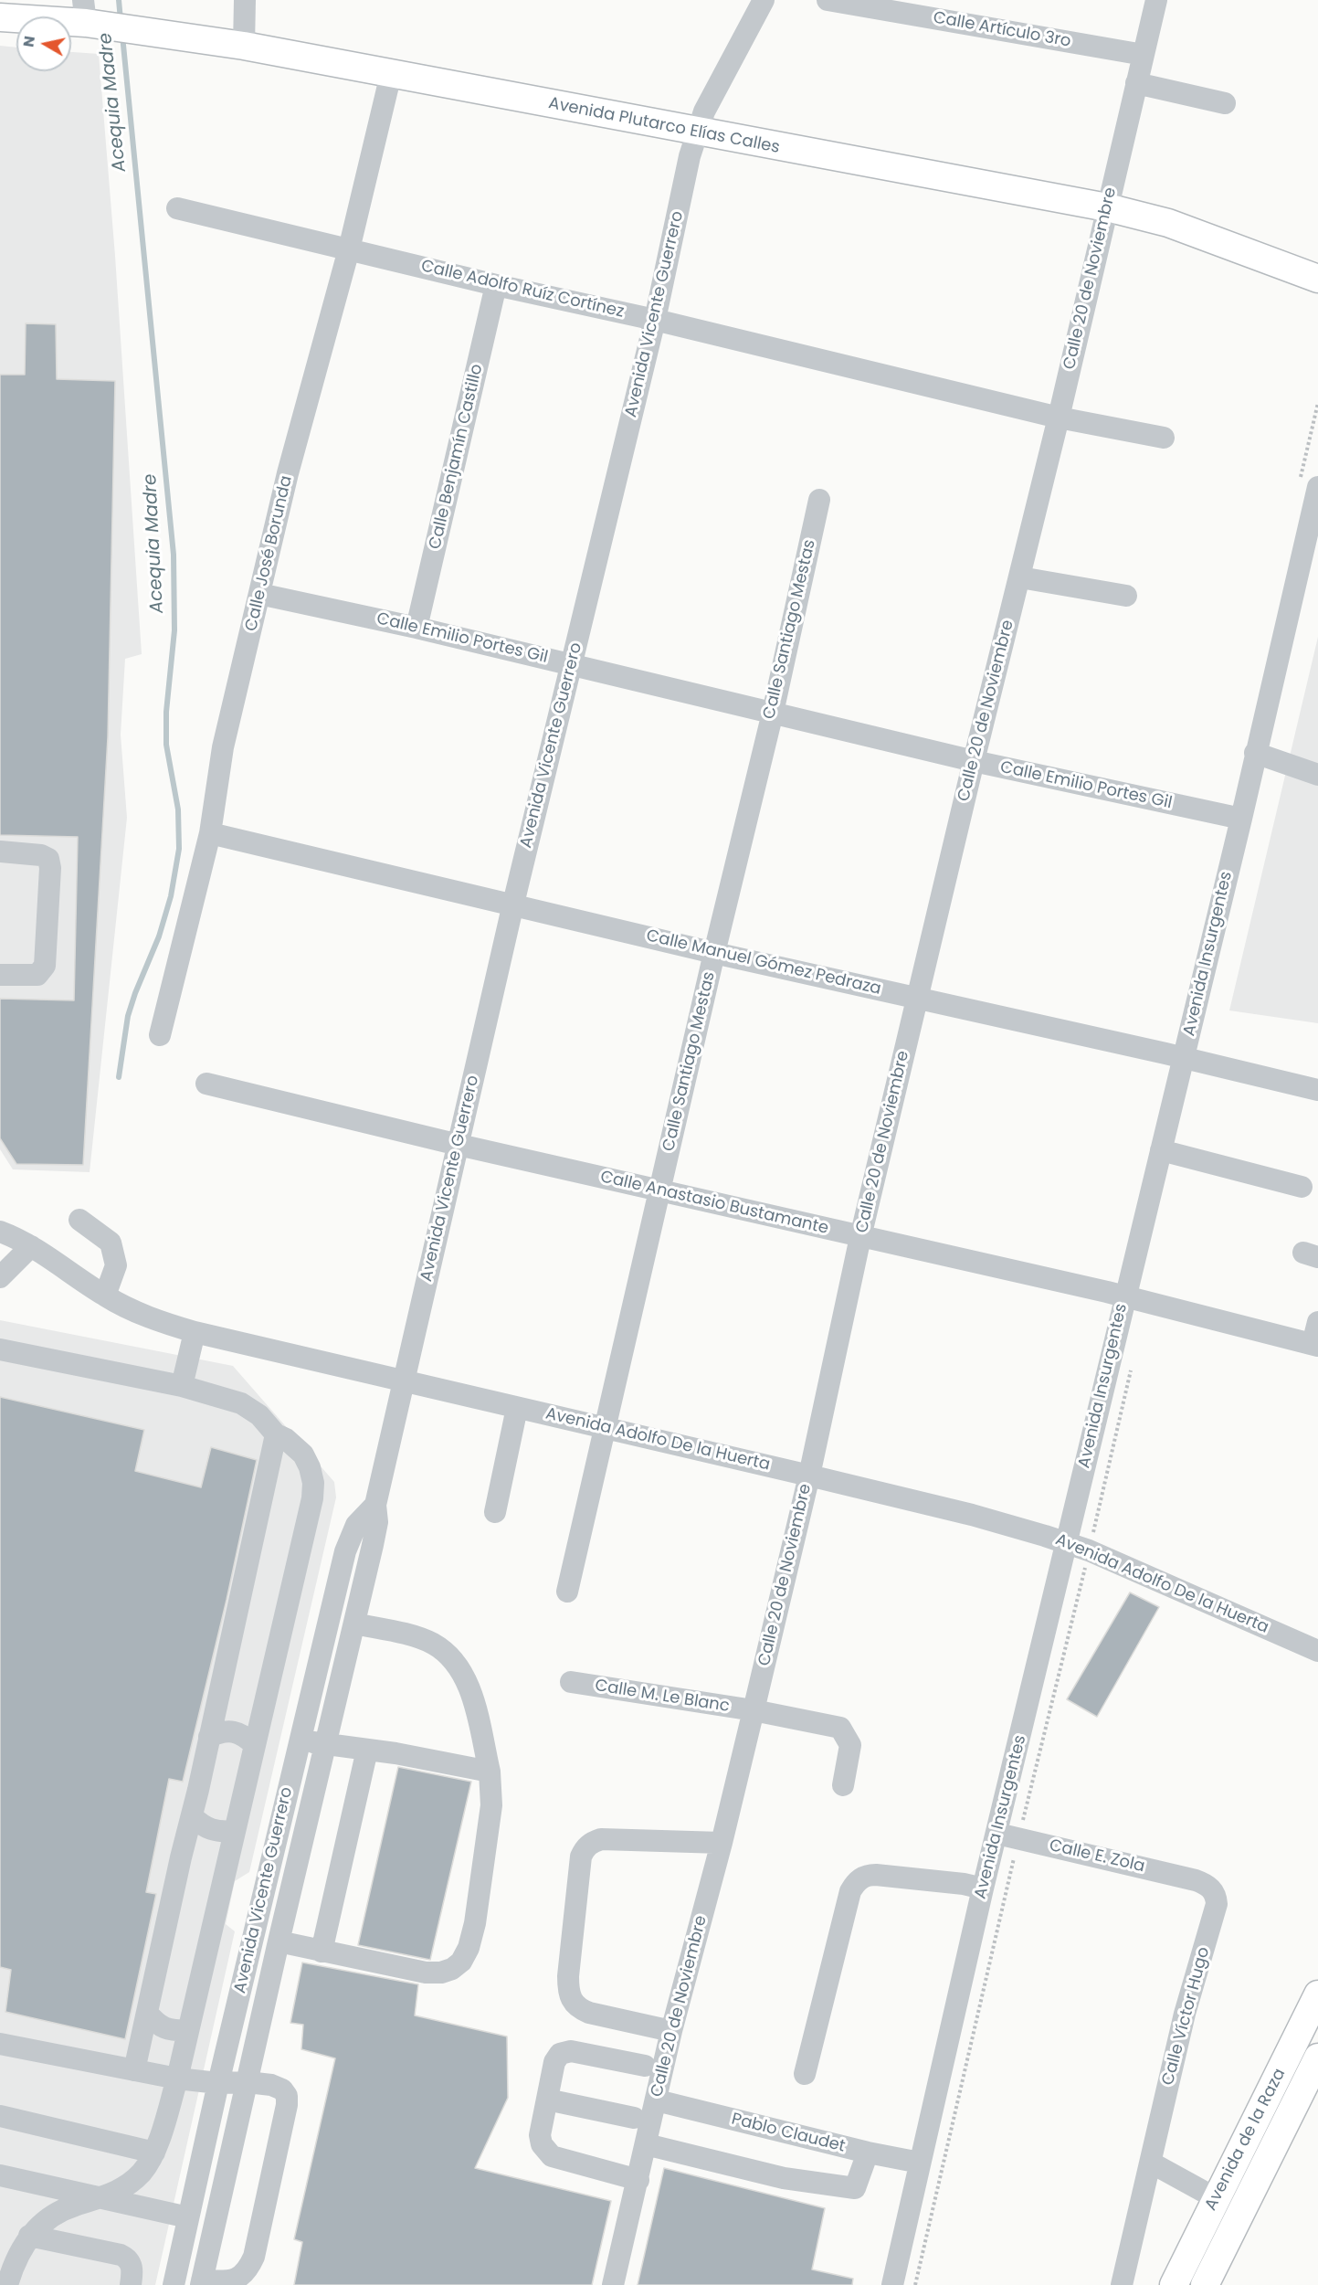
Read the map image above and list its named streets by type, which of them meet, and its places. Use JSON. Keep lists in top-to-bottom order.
{
  "streets": {
    "main road": ["Avenida Plutarco Elías Calles", "Avenida de la Raza"],
    "street": [
      "Calle Artículo 3ro",
      "Calle 20 de Noviembre",
      "Calle Adolfo Ruíz Cortínez",
      "Avenida Vicente Guerrero",
      "Calle Benjamín Castillo",
      "Calle José Borunda",
      "Calle Santiago Mestas",
      "Calle Emilio Portes Gil",
      "Avenida Insurgentes",
      "Calle Manuel Gómez Pedraza",
      "Calle Anastasio Bustamante",
      "Avenida Adolfo De la Huerta",
      "Calle M. Le Blanc",
      "Calle E. Zola",
      "Calle Víctor Hugo",
      "Pablo Claudet"
    ]
  },
  "crossings": [
    ["Calle Artículo 3ro", "Calle 20 de Noviembre"],
    ["Avenida Plutarco Elías Calles", "Calle 20 de Noviembre"],
    ["Avenida Plutarco Elías Calles", "Avenida Vicente Guerrero"],
    ["Avenida Plutarco Elías Calles", "Calle José Borunda"],
    ["Calle 20 de Noviembre", "Calle Adolfo Ruíz Cortínez"],
    ["Calle 20 de Noviembre", "Calle Emilio Portes Gil"],
    ["Calle 20 de Noviembre", "Calle Manuel Gómez Pedraza"],
    ["Calle 20 de Noviembre", "Calle Anastasio Bustamante"],
    ["Calle 20 de Noviembre", "Avenida Adolfo De la Huerta"],
    ["Calle 20 de Noviembre", "Calle M. Le Blanc"],
    ["Calle 20 de Noviembre", "Pablo Claudet"],
    ["Calle Adolfo Ruíz Cortínez", "Avenida Vicente Guerrero"],
    ["Calle Adolfo Ruíz Cortínez", "Calle Benjamín Castillo"],
    ["Calle Adolfo Ruíz Cortínez", "Calle José Borunda"],
    ["Avenida Vicente Guerrero", "Calle Emilio Portes Gil"],
    ["Avenida Vicente Guerrero", "Calle Manuel Gómez Pedraza"],
    ["Avenida Vicente Guerrero", "Calle Anastasio Bustamante"],
    ["Avenida Vicente Guerrero", "Avenida Adolfo De la Huerta"],
    ["Calle Benjamín Castillo", "Calle Emilio Portes Gil"],
    ["Calle José Borunda", "Calle Emilio Portes Gil"],
    ["Calle José Borunda", "Calle Manuel Gómez Pedraza"],
    ["Calle Santiago Mestas", "Calle Emilio Portes Gil"],
    ["Calle Santiago Mestas", "Calle Manuel Gómez Pedraza"],
    ["Calle Santiago Mestas", "Calle Anastasio Bustamante"],
    ["Calle Santiago Mestas", "Avenida Adolfo De la Huerta"],
    ["Calle Emilio Portes Gil", "Avenida Insurgentes"],
    ["Avenida Insurgentes", "Calle Manuel Gómez Pedraza"],
    ["Avenida Insurgentes", "Calle Anastasio Bustamante"],
    ["Avenida Insurgentes", "Avenida Adolfo De la Huerta"],
    ["Avenida Insurgentes", "Calle E. Zola"],
    ["Avenida Insurgentes", "Pablo Claudet"],
    ["Calle E. Zola", "Calle Víctor Hugo"]
  ],
  "water": ["Acequia Madre"],
  "north": "left"
}
